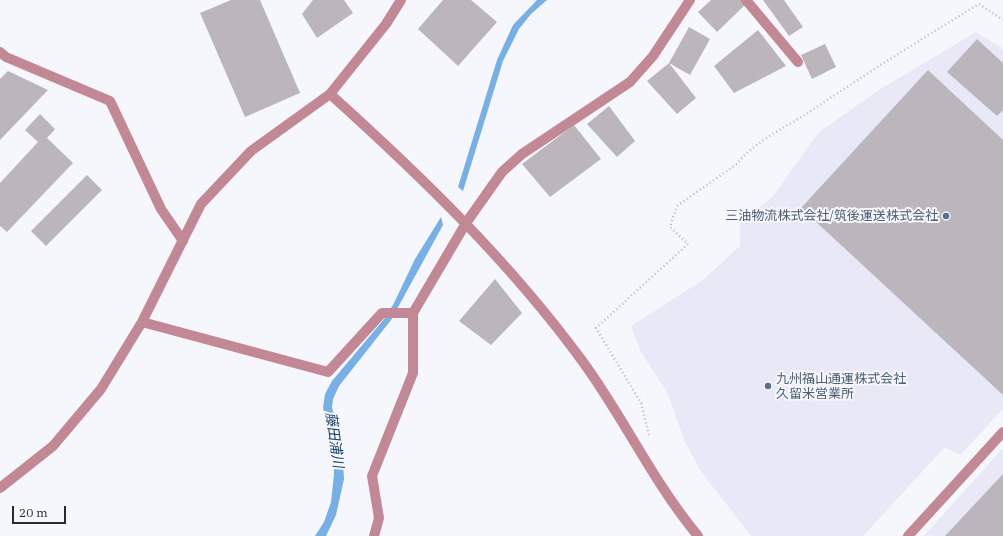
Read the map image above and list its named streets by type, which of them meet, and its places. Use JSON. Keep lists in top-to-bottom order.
{
  "water": ["藤田浦川"],
  "places": ["三油物流株式会社/筑後運送株式会社", "九州福山通運株式会社 久留米営業所"],
  "scale_bar": "20 m"
}
